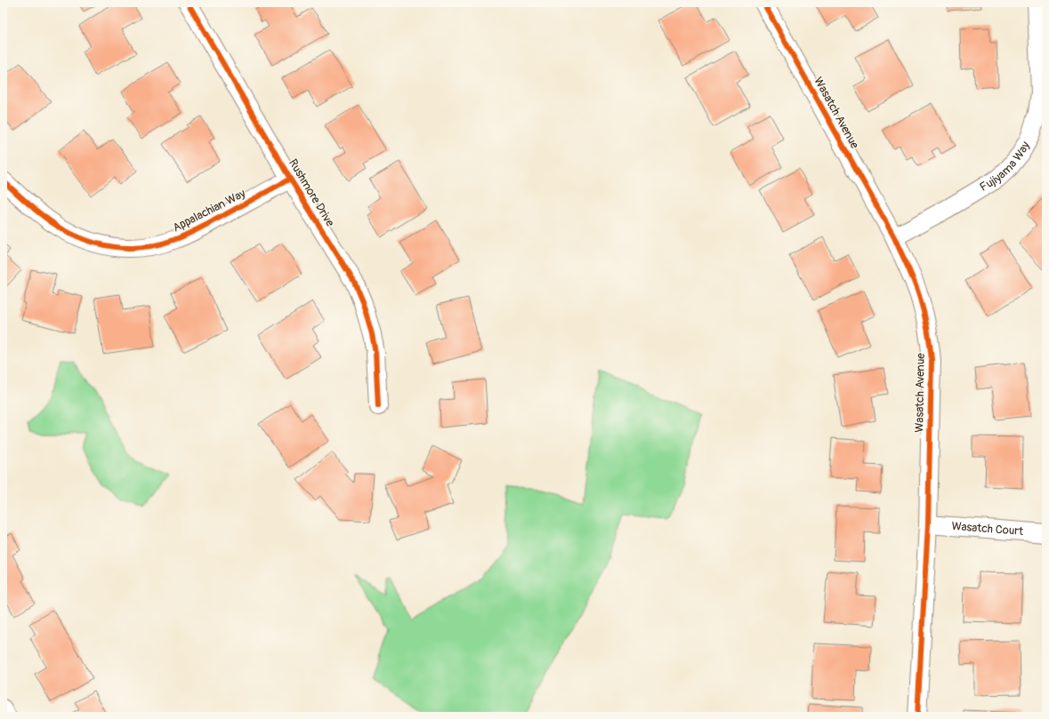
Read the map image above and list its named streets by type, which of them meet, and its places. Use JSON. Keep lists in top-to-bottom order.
{
  "streets": {
    "street": [
      "Wasatch Avenue",
      "Fujiyama Way",
      "Rushmore Drive",
      "Appalachian Way",
      "Wasatch Court"
    ]
  },
  "crossings": [
    ["Wasatch Avenue", "Fujiyama Way"],
    ["Wasatch Avenue", "Wasatch Court"],
    ["Rushmore Drive", "Appalachian Way"]
  ]
}
